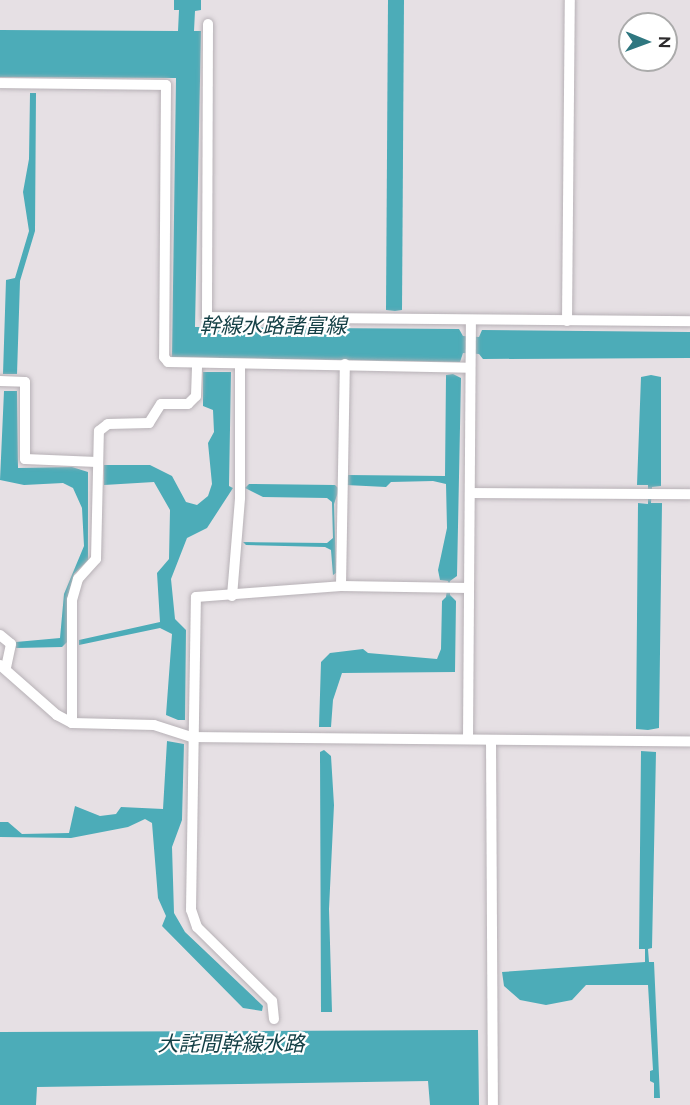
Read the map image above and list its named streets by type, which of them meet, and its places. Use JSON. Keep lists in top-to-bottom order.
{
  "water": ["幹線水路諸富線", "大詫間幹線水路"],
  "north": "right"
}
